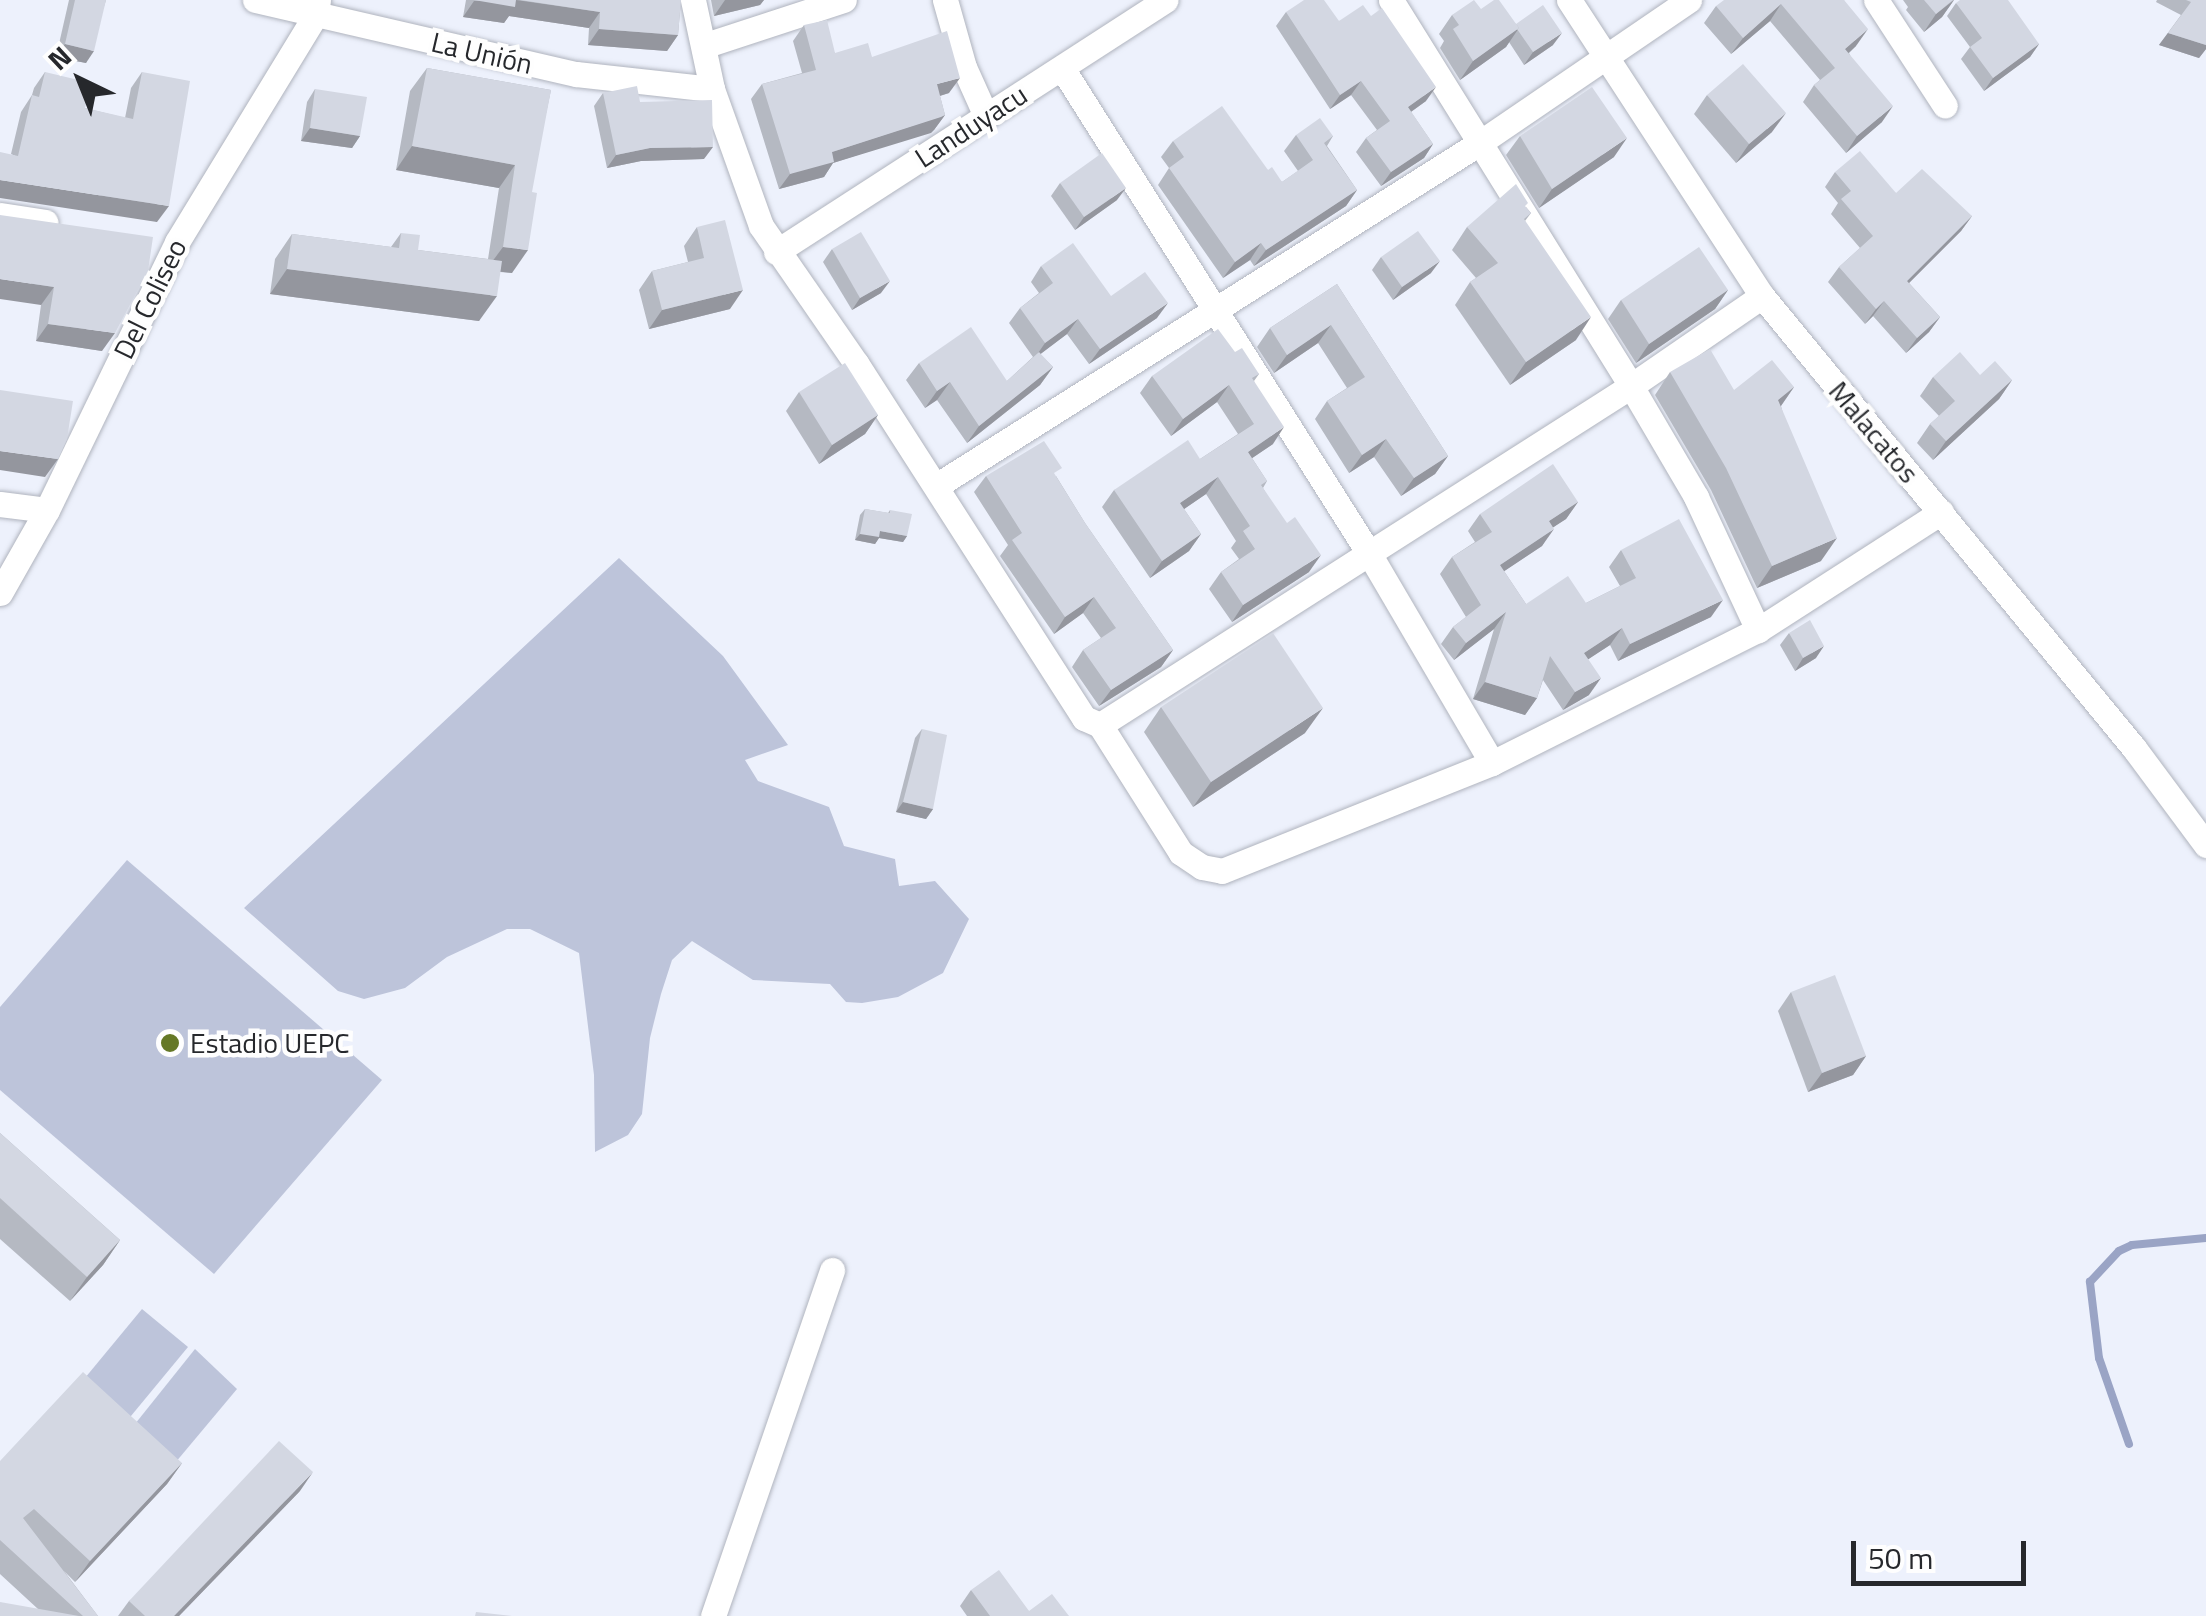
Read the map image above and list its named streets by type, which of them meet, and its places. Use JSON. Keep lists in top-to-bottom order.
{
  "streets": {
    "street": [
      "La Unión",
      "Landuyacu",
      "Del Coliseo",
      "Malacatos"
    ]
  },
  "crossings": [
    ["La Unión", "Del Coliseo"]
  ],
  "places": ["Estadio UEPC"],
  "scale_bar": "50 m",
  "north": "top left"
}
